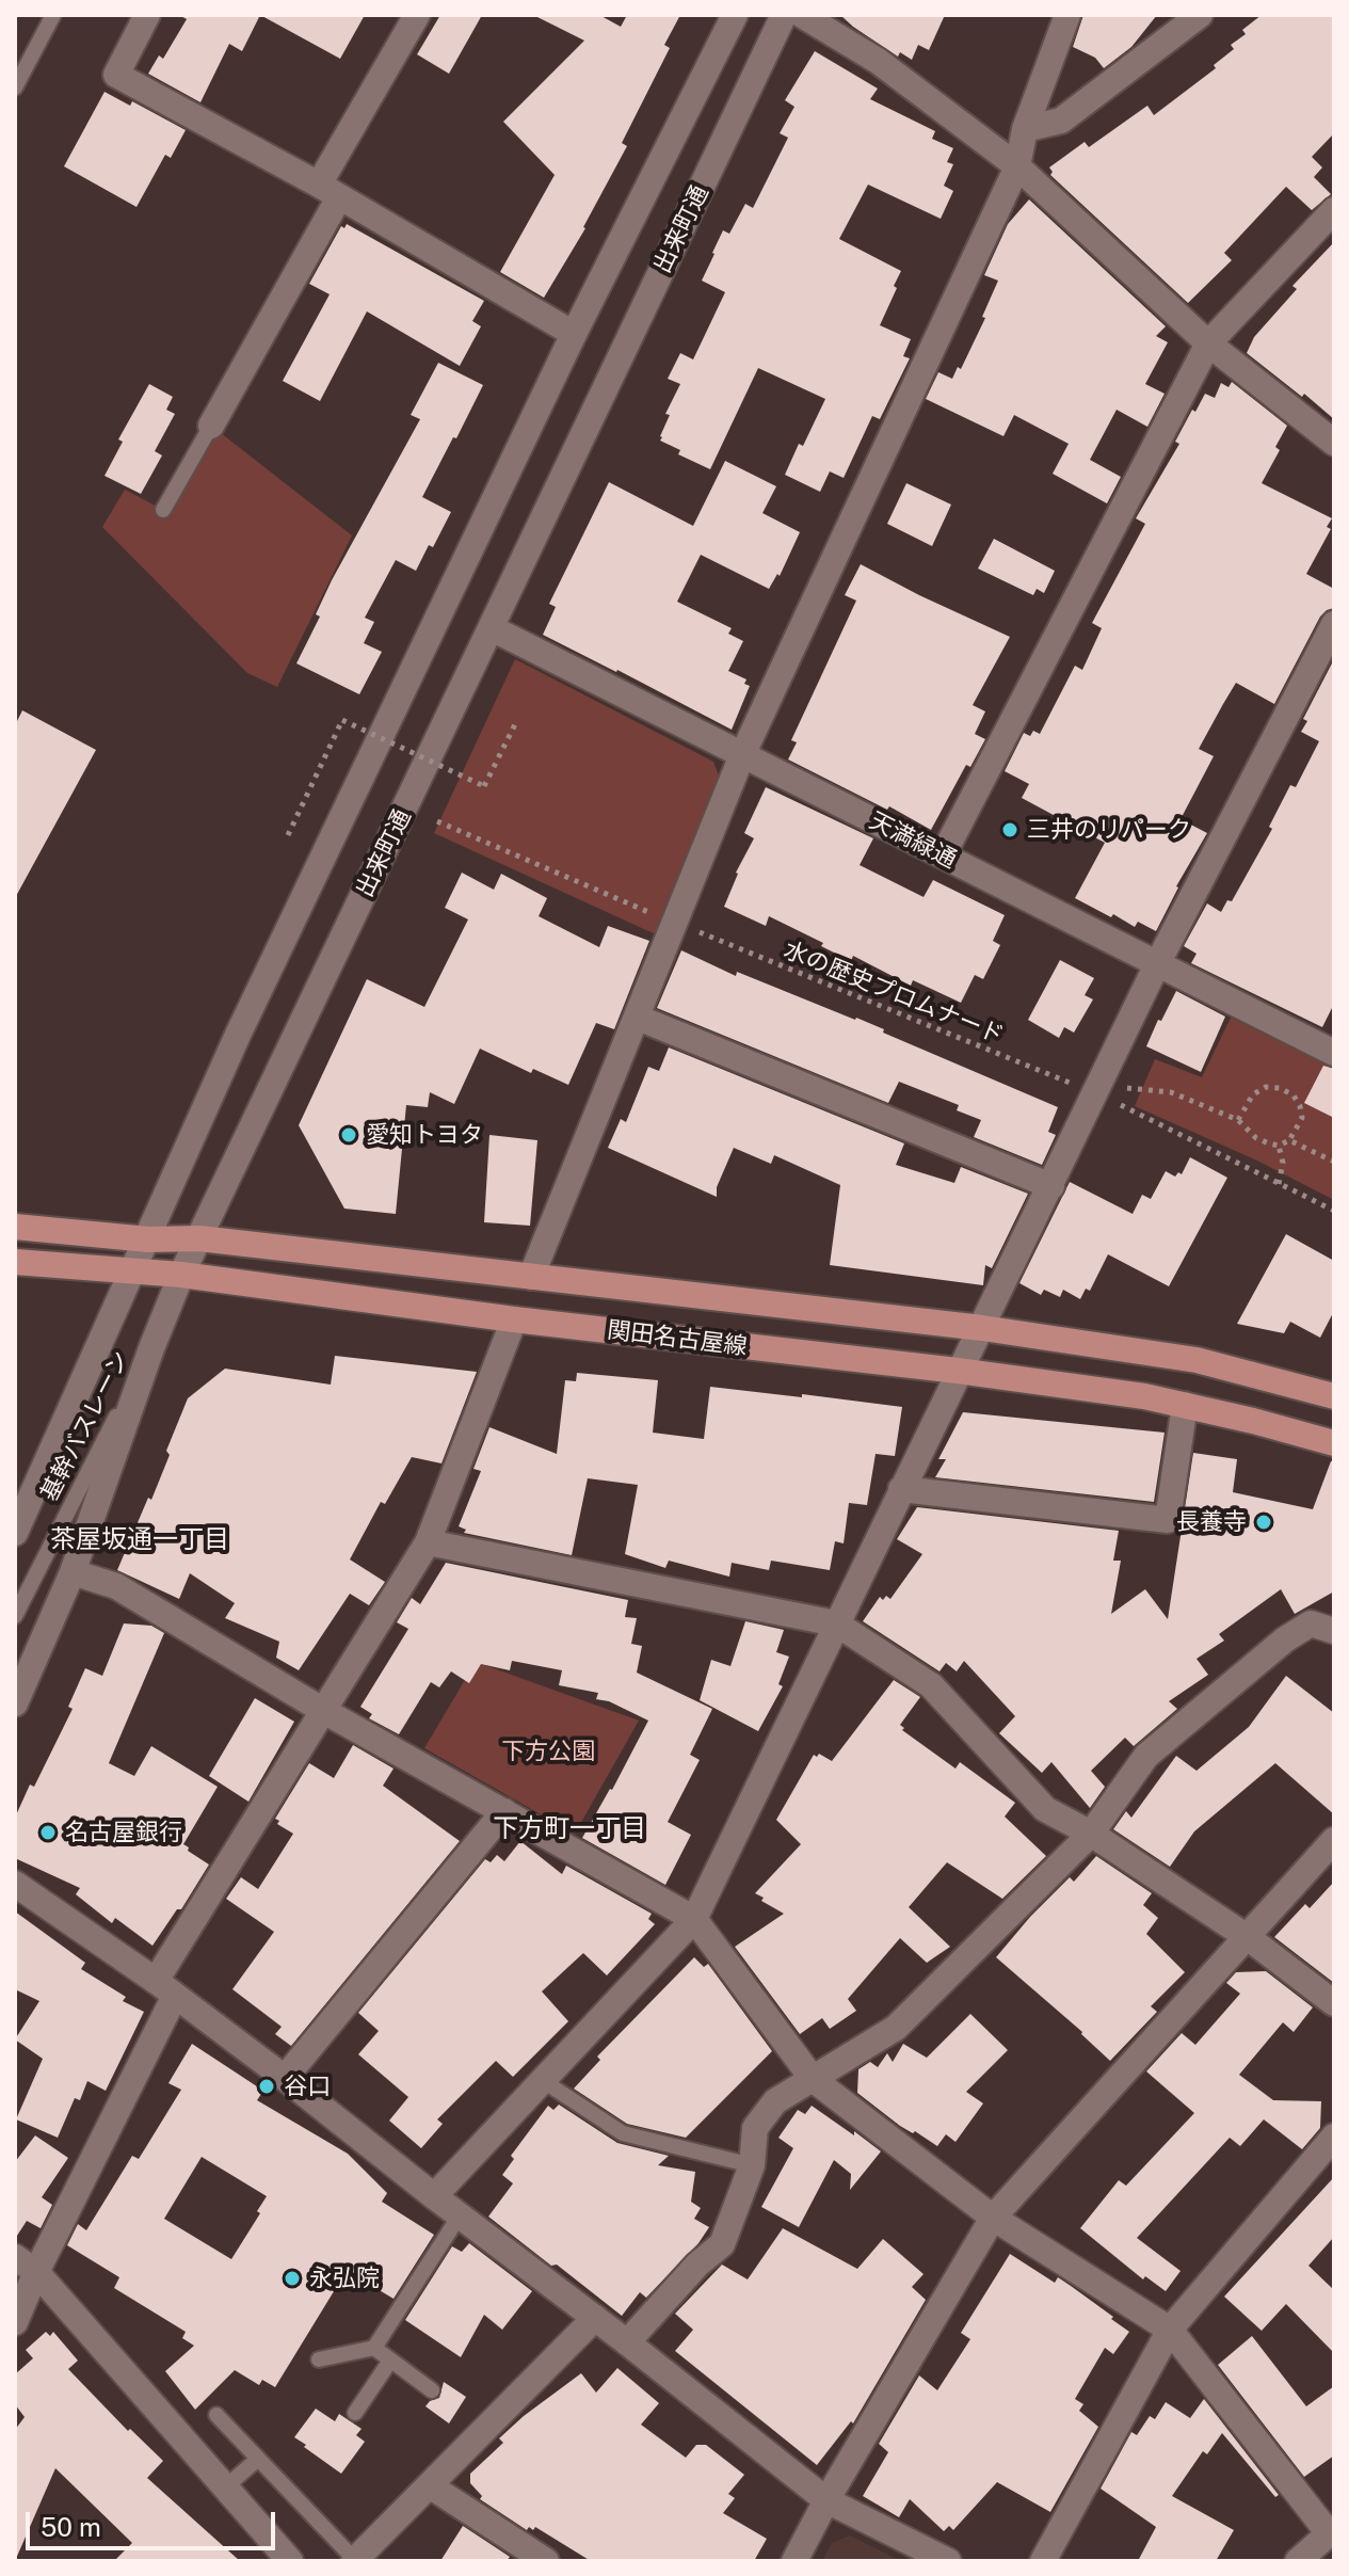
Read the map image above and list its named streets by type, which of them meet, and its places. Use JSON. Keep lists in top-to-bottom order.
{
  "streets": {
    "main road": ["関田名古屋線"],
    "street": ["出来町通", "天満緑通"],
    "lane": ["基幹バスレーン"],
    "path": ["水の歴史プロムナード"]
  },
  "crossings": [
    ["出来町通", "天満緑通"],
    ["出来町通", "関田名古屋線"],
    ["出来町通", "基幹バスレーン"]
  ],
  "districts": ["茶屋坂通一丁目", "下方町一丁目"],
  "parks": ["下方公園"],
  "places": [
    "三井のリパーク",
    "愛知トヨタ",
    "長養寺",
    "名古屋銀行",
    "谷口",
    "永弘院"
  ],
  "scale_bar": "50 m"
}
